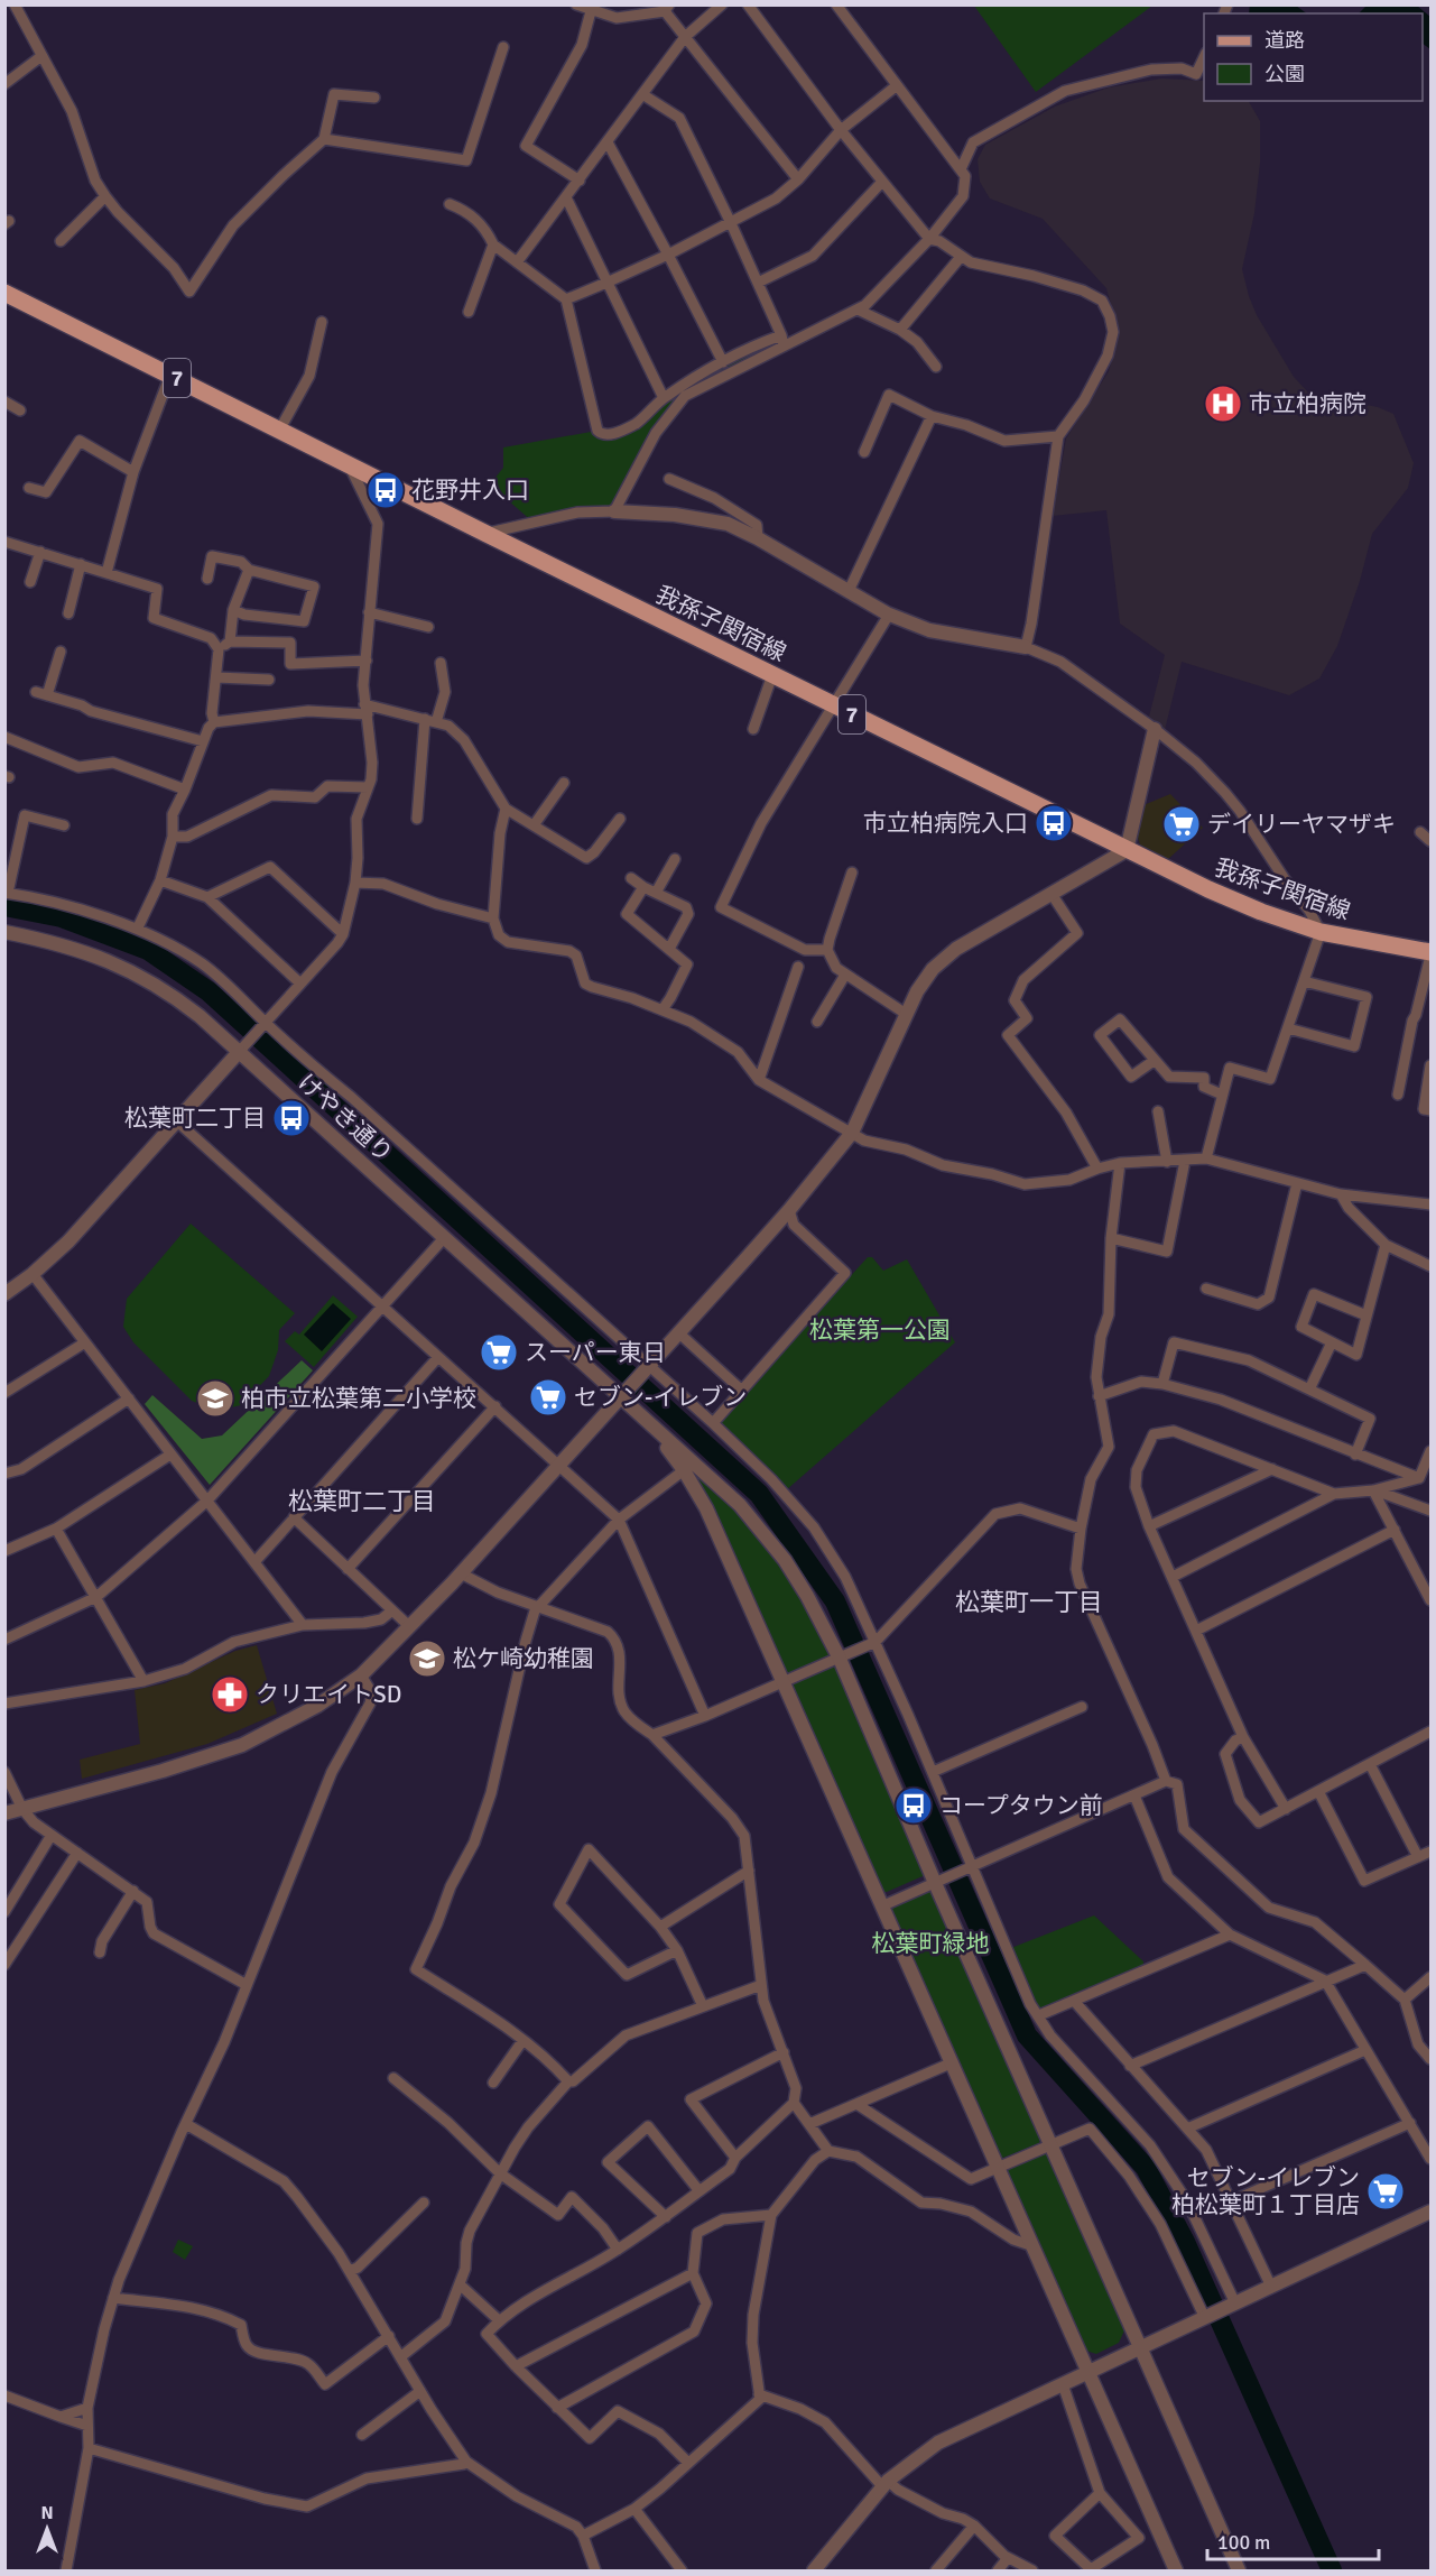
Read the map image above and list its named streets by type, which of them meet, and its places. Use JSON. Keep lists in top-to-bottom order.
{
  "streets": {
    "main road": ["7", "我孫子関宿線"],
    "street": ["けやき通り"]
  },
  "districts": ["松葉町二丁目", "松葉町一丁目"],
  "parks": ["松葉第一公園", "松葉町緑地"],
  "places": {
    "hospital": ["市立柏病院"],
    "bus stop": [
      "花野井入口",
      "市立柏病院入口",
      "松葉町二丁目",
      "コープタウン前"
    ],
    "supermarket": [
      "デイリーヤマザキ",
      "スーパー東日",
      "セブン-イレブン",
      "セブン-イレブン 柏松葉町１丁目店"
    ],
    "school or university": ["柏市立松葉第二小学校", "松ケ崎幼稚園"],
    "pharmacy": ["クリエイトSD"]
  },
  "legend": ["道路", "公園"],
  "scale_bar": "100 m",
  "north": "top"
}
